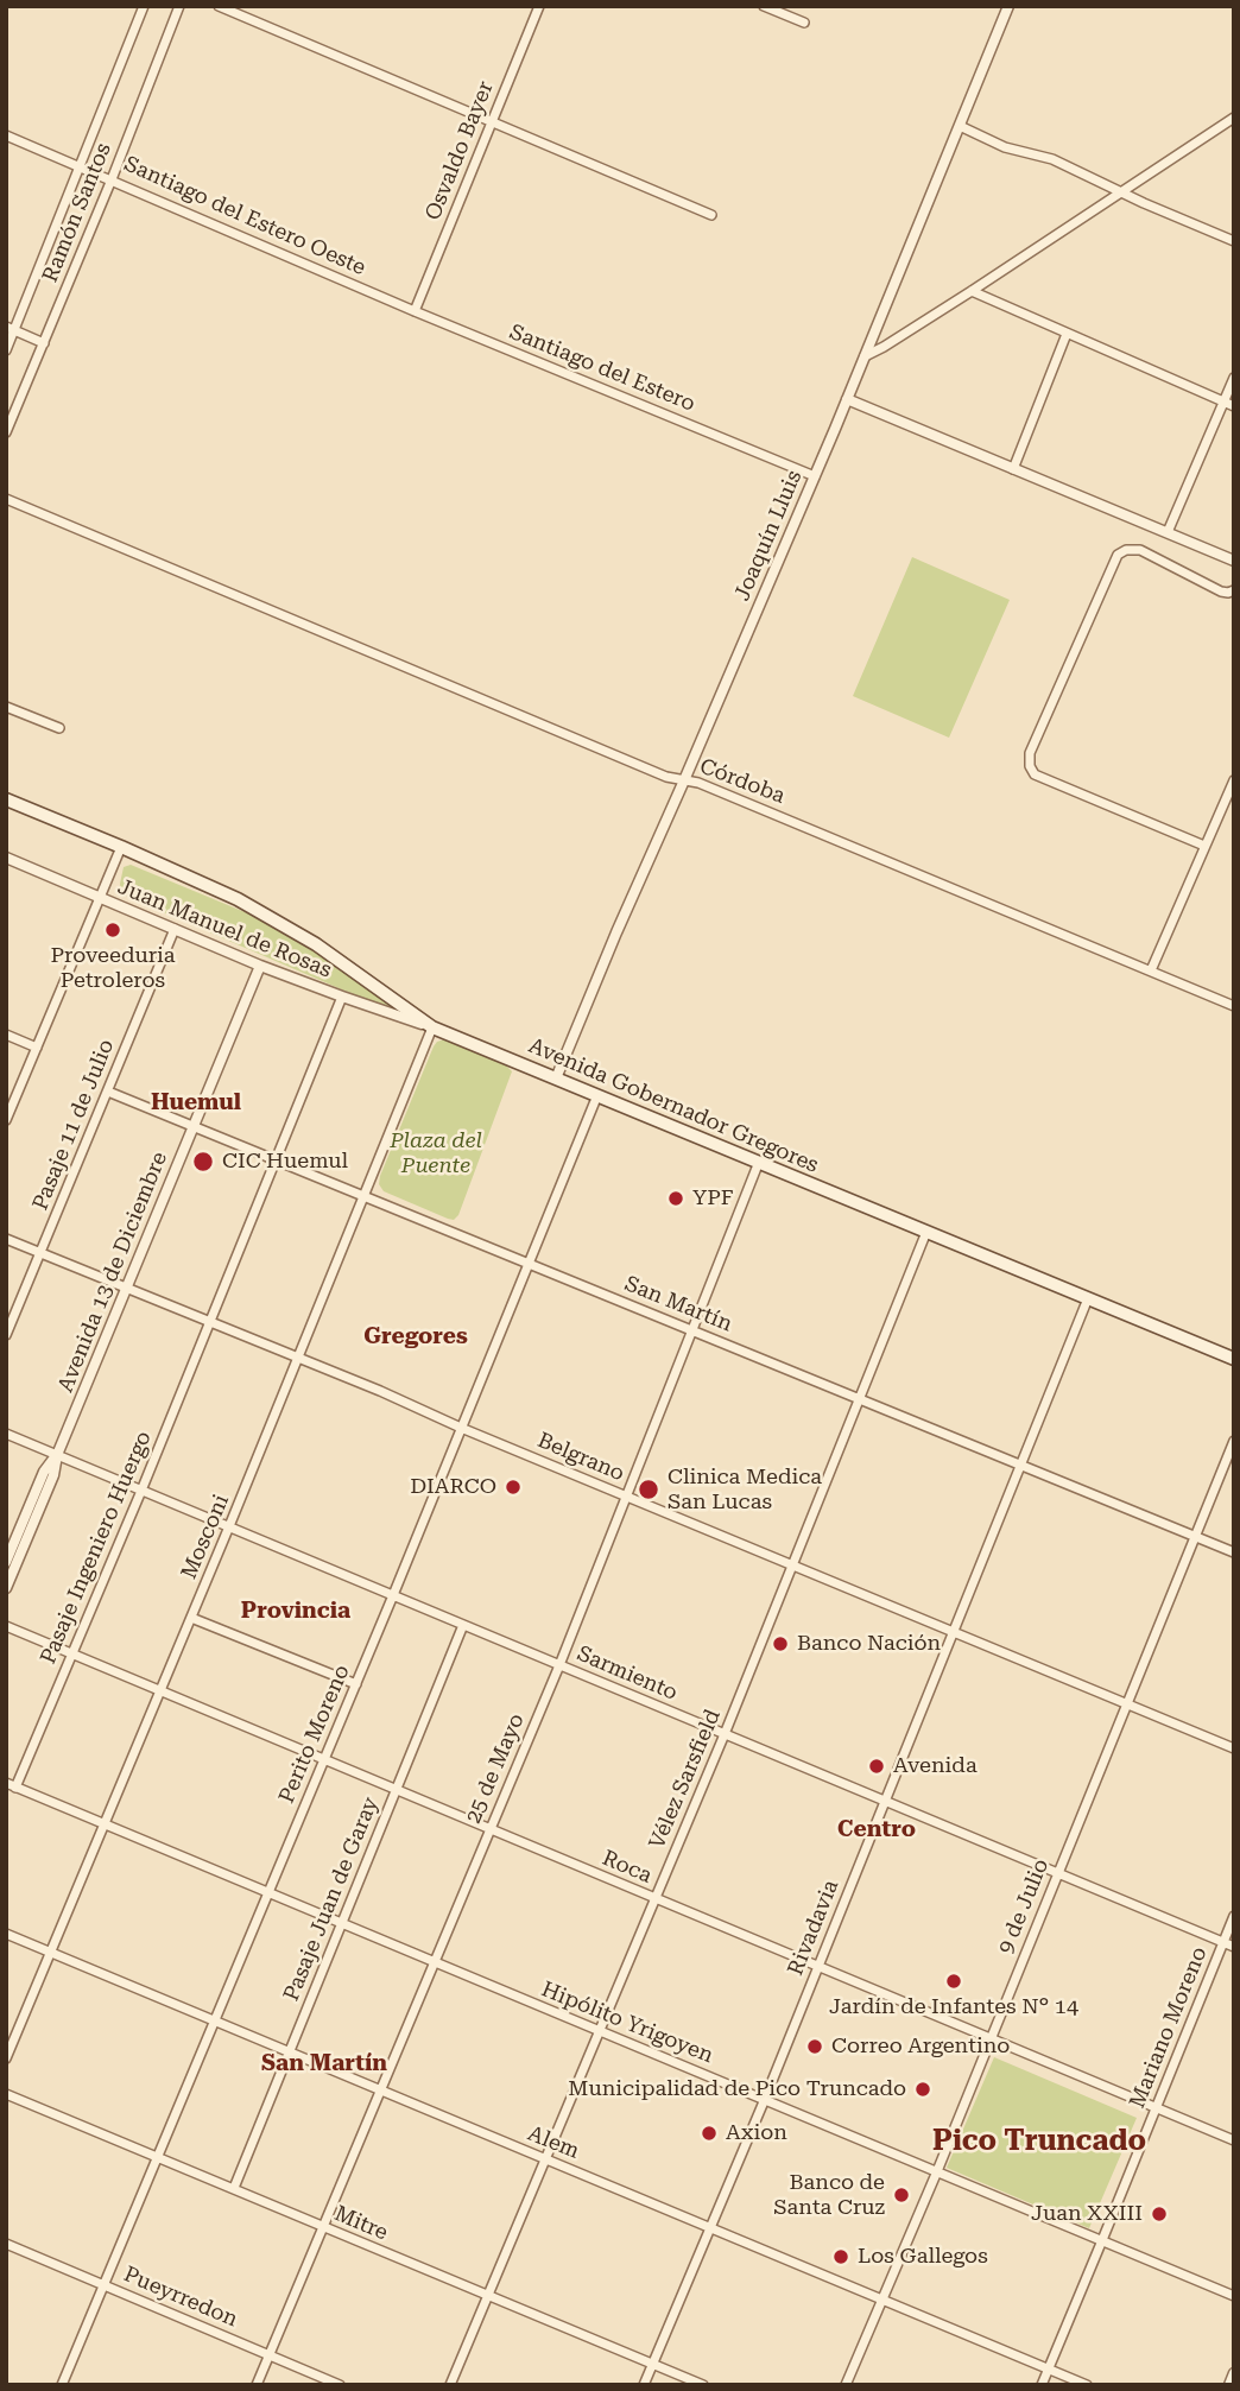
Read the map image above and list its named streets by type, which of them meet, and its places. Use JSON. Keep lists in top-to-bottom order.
{
  "streets": {
    "main road": ["Avenida Gobernador Gregores"],
    "street": [
      "Osvaldo Bayer",
      "Ramón Santos",
      "Santiago del Estero Oeste",
      "Santiago del Estero",
      "Joaquín Lluis",
      "Córdoba",
      "Juan Manuel de Rosas",
      "Pasaje 11 de Julio",
      "Avenida 13 de Diciembre",
      "San Martín",
      "Belgrano",
      "Mosconi",
      "Pasaje Ingeniero Huergo",
      "Sarmiento",
      "Perito Moreno",
      "25 de Mayo",
      "Vélez Sarsfield",
      "Roca",
      "Pasaje Juan de Garay",
      "9 de Julio",
      "Rivadavia",
      "Hipólito Yrigoyen",
      "Mariano Moreno",
      "Alem",
      "Mitre",
      "Pueyrredon"
    ]
  },
  "crossings": [
    ["Osvaldo Bayer", "Santiago del Estero"],
    ["Ramón Santos", "Santiago del Estero Oeste"],
    ["Santiago del Estero Oeste", "Santiago del Estero"],
    ["Santiago del Estero", "Joaquín Lluis"],
    ["Joaquín Lluis", "Córdoba"],
    ["Joaquín Lluis", "Avenida Gobernador Gregores"],
    ["Juan Manuel de Rosas", "Avenida Gobernador Gregores"],
    ["Juan Manuel de Rosas", "Pasaje 11 de Julio"],
    ["Juan Manuel de Rosas", "Avenida 13 de Diciembre"],
    ["Juan Manuel de Rosas", "Mosconi"],
    ["Juan Manuel de Rosas", "Pasaje Ingeniero Huergo"],
    ["Avenida Gobernador Gregores", "Mosconi"],
    ["Avenida Gobernador Gregores", "Perito Moreno"],
    ["Avenida Gobernador Gregores", "25 de Mayo"],
    ["Avenida Gobernador Gregores", "Vélez Sarsfield"],
    ["Avenida Gobernador Gregores", "Rivadavia"],
    ["Pasaje 11 de Julio", "San Martín"],
    ["Pasaje 11 de Julio", "Belgrano"],
    ["Avenida 13 de Diciembre", "San Martín"],
    ["Avenida 13 de Diciembre", "Belgrano"],
    ["Avenida 13 de Diciembre", "Sarmiento"],
    ["San Martín", "Mosconi"],
    ["San Martín", "Pasaje Ingeniero Huergo"],
    ["San Martín", "Perito Moreno"],
    ["San Martín", "25 de Mayo"],
    ["San Martín", "Vélez Sarsfield"],
    ["San Martín", "9 de Julio"],
    ["San Martín", "Rivadavia"],
    ["Belgrano", "Mosconi"],
    ["Belgrano", "Pasaje Ingeniero Huergo"],
    ["Belgrano", "Perito Moreno"],
    ["Belgrano", "25 de Mayo"],
    ["Belgrano", "Vélez Sarsfield"],
    ["Belgrano", "9 de Julio"],
    ["Belgrano", "Rivadavia"],
    ["Mosconi", "Sarmiento"],
    ["Mosconi", "Roca"],
    ["Mosconi", "Hipólito Yrigoyen"],
    ["Mosconi", "Alem"],
    ["Pasaje Ingeniero Huergo", "Sarmiento"],
    ["Pasaje Ingeniero Huergo", "Roca"],
    ["Pasaje Ingeniero Huergo", "Hipólito Yrigoyen"],
    ["Sarmiento", "Perito Moreno"],
    ["Sarmiento", "25 de Mayo"],
    ["Sarmiento", "Vélez Sarsfield"],
    ["Sarmiento", "Pasaje Juan de Garay"],
    ["Sarmiento", "9 de Julio"],
    ["Sarmiento", "Rivadavia"],
    ["Sarmiento", "Mariano Moreno"],
    ["Perito Moreno", "Roca"],
    ["Perito Moreno", "Hipólito Yrigoyen"],
    ["Perito Moreno", "Alem"],
    ["Perito Moreno", "Mitre"],
    ["Perito Moreno", "Pueyrredon"],
    ["25 de Mayo", "Roca"],
    ["25 de Mayo", "Hipólito Yrigoyen"],
    ["25 de Mayo", "Alem"],
    ["25 de Mayo", "Mitre"],
    ["25 de Mayo", "Pueyrredon"],
    ["Vélez Sarsfield", "Roca"],
    ["Vélez Sarsfield", "Hipólito Yrigoyen"],
    ["Vélez Sarsfield", "Alem"],
    ["Vélez Sarsfield", "Mitre"],
    ["Roca", "Pasaje Juan de Garay"],
    ["Roca", "9 de Julio"],
    ["Roca", "Rivadavia"],
    ["Roca", "Mariano Moreno"],
    ["Pasaje Juan de Garay", "Hipólito Yrigoyen"],
    ["Pasaje Juan de Garay", "Alem"],
    ["Pasaje Juan de Garay", "Mitre"],
    ["9 de Julio", "Hipólito Yrigoyen"],
    ["9 de Julio", "Alem"],
    ["Rivadavia", "Hipólito Yrigoyen"],
    ["Rivadavia", "Alem"],
    ["Rivadavia", "Mitre"],
    ["Hipólito Yrigoyen", "Mariano Moreno"],
    ["Mariano Moreno", "Alem"]
  ],
  "districts": [
    "Huemul",
    "Gregores",
    "Provincia",
    "Centro",
    "San Martín",
    "Pico Truncado"
  ],
  "parks": ["Plaza del Puente"],
  "places": [
    "Proveeduria Petroleros",
    "CIC Huemul",
    "YPF",
    "DIARCO",
    "Clinica Medica San Lucas",
    "Banco Nación",
    "Avenida",
    "Jardín de Infantes N° 14",
    "Correo Argentino",
    "Municipalidad de Pico Truncado",
    "Axion",
    "Banco de Santa Cruz",
    "Juan XXIII",
    "Los Gallegos"
  ]
}
